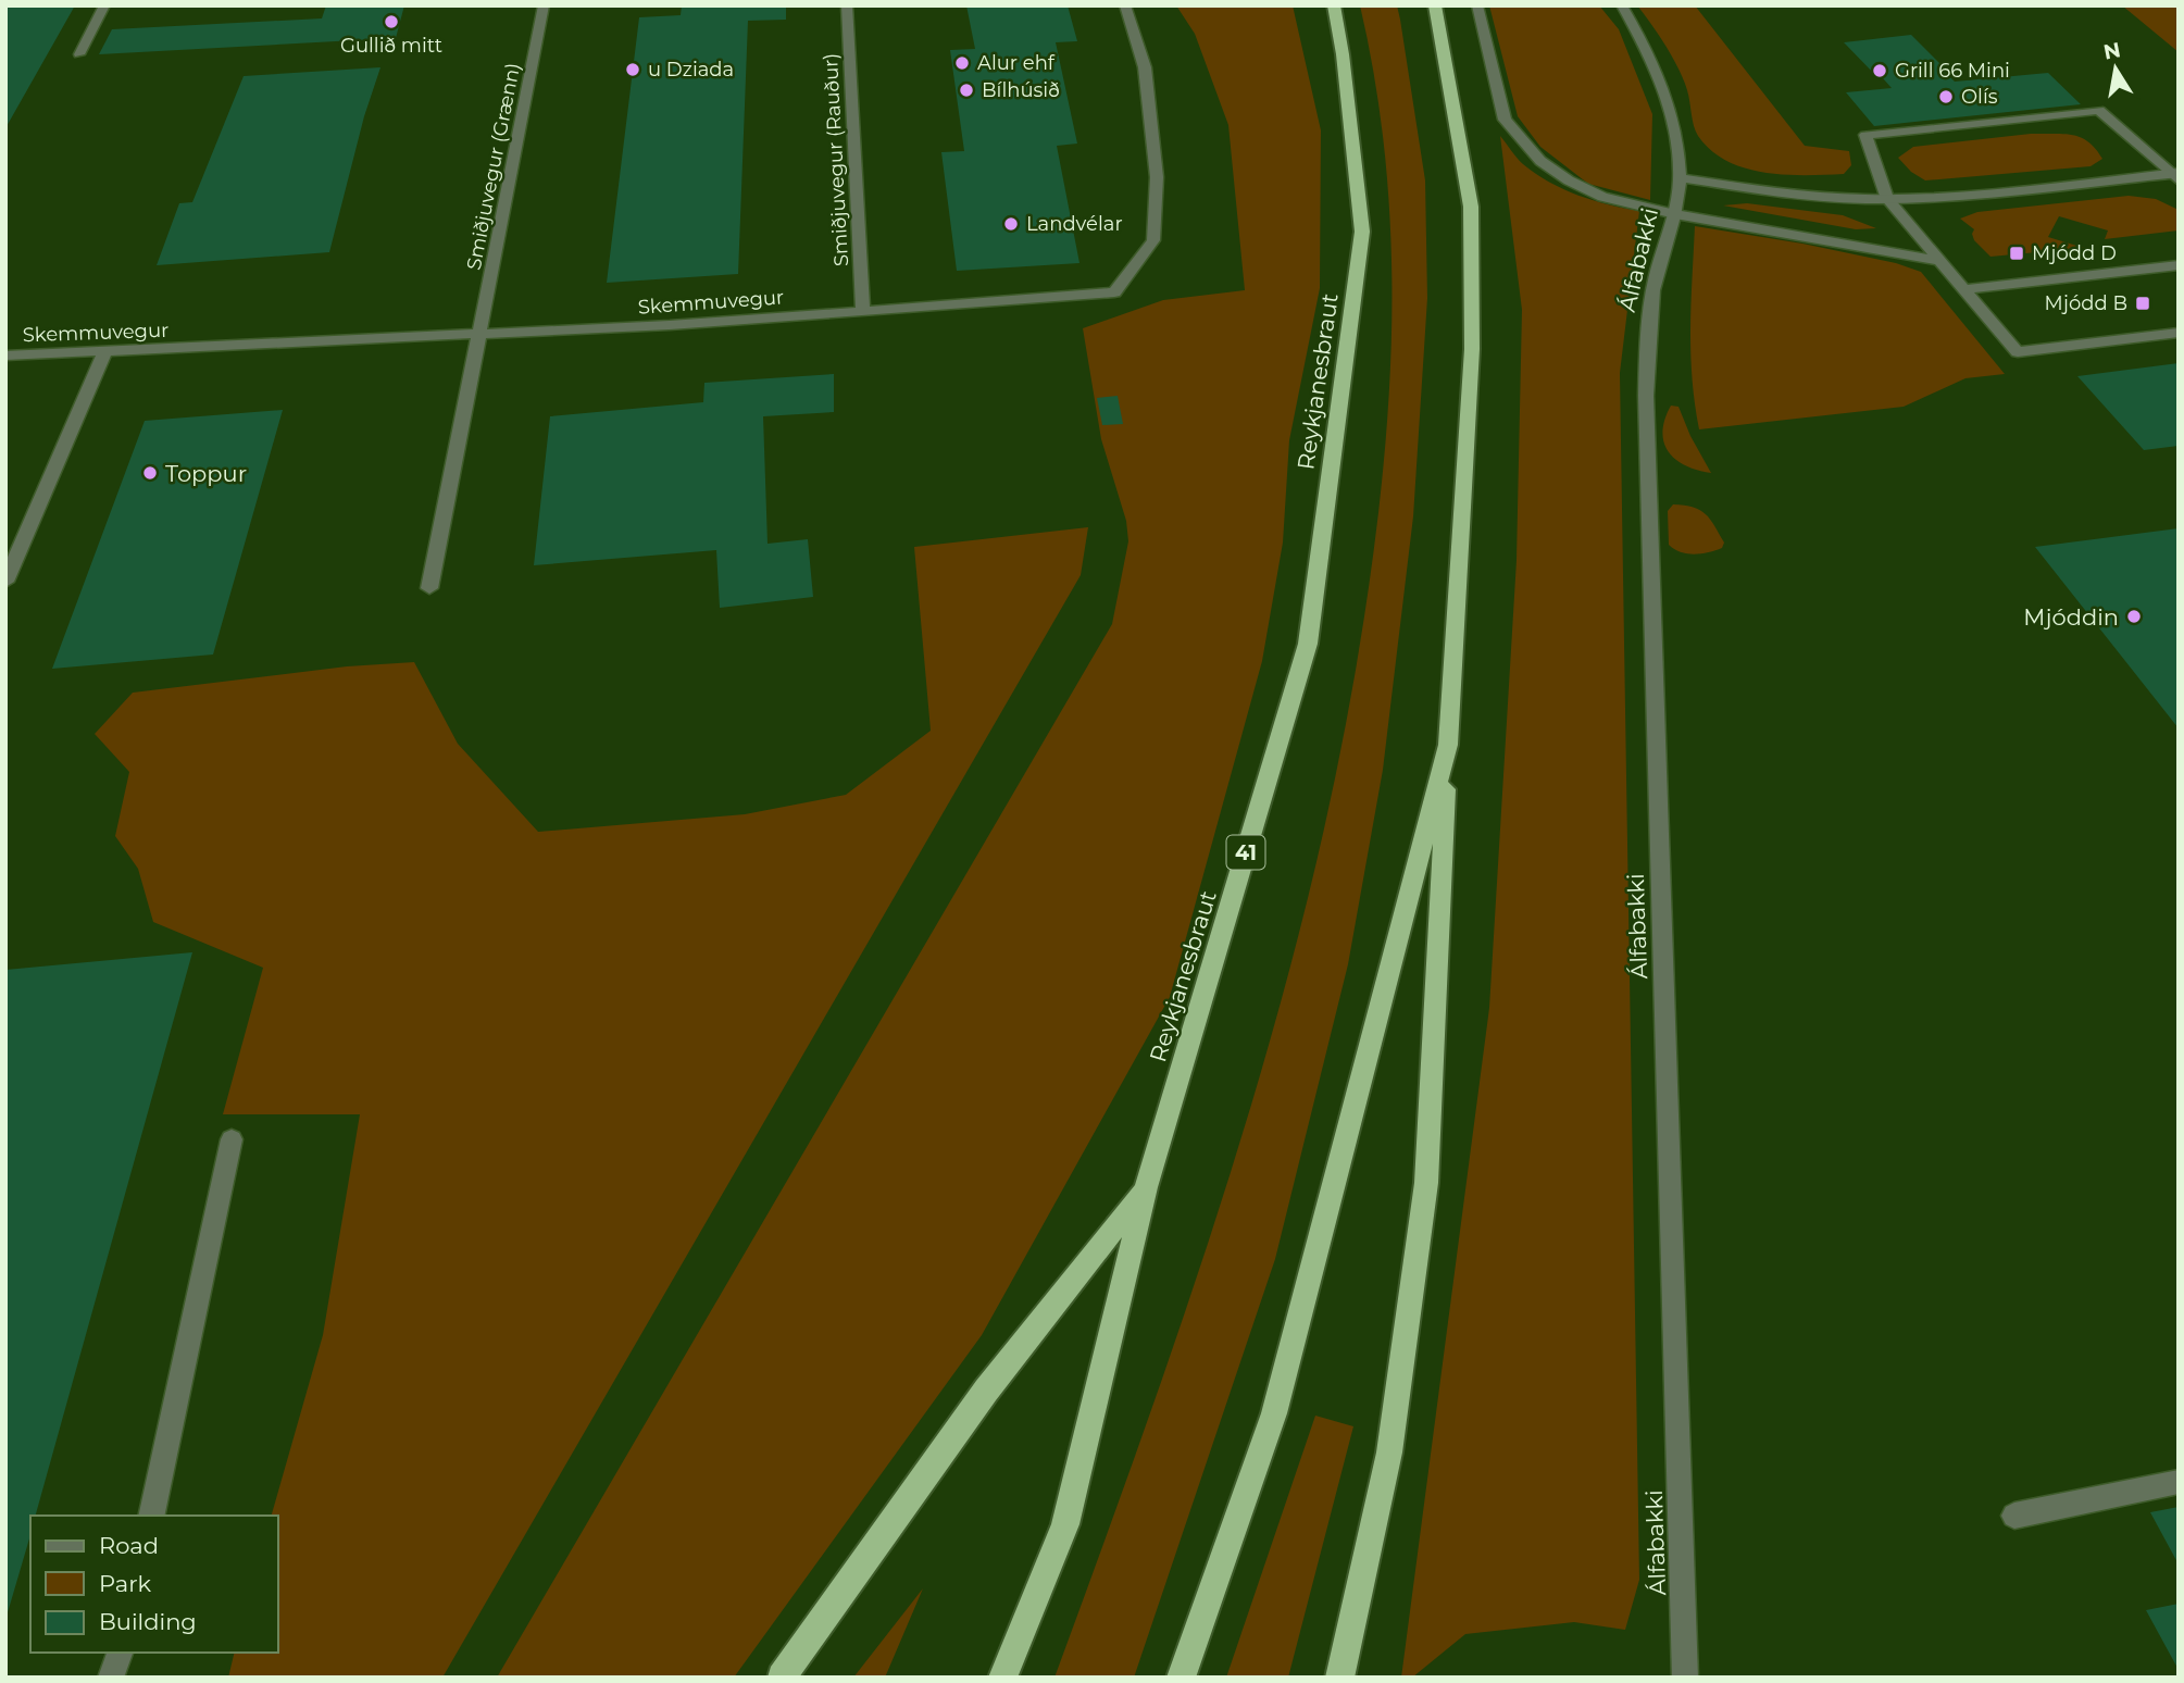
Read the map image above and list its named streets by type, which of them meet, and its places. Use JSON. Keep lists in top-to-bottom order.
{
  "streets": {
    "highway": ["Reykjanesbraut", "41"],
    "street": [
      "Smiðjuvegur (Rauður)",
      "Smiðjuvegur (Grænn)",
      "Álfabakki",
      "Skemmuvegur"
    ]
  },
  "crossings": [
    ["Smiðjuvegur (Rauður)", "Skemmuvegur"],
    ["Smiðjuvegur (Grænn)", "Skemmuvegur"]
  ],
  "places": {
    "other": [
      "Gullið mitt",
      "Alur ehf",
      "u Dziada",
      "Grill 66 Mini",
      "Bílhúsið",
      "Olís",
      "Landvélar",
      "Toppur",
      "Mjóddin"
    ],
    "transit": ["Mjódd D", "Mjódd B"]
  },
  "legend": ["Road", "Park", "Building"],
  "north": "top"
}
